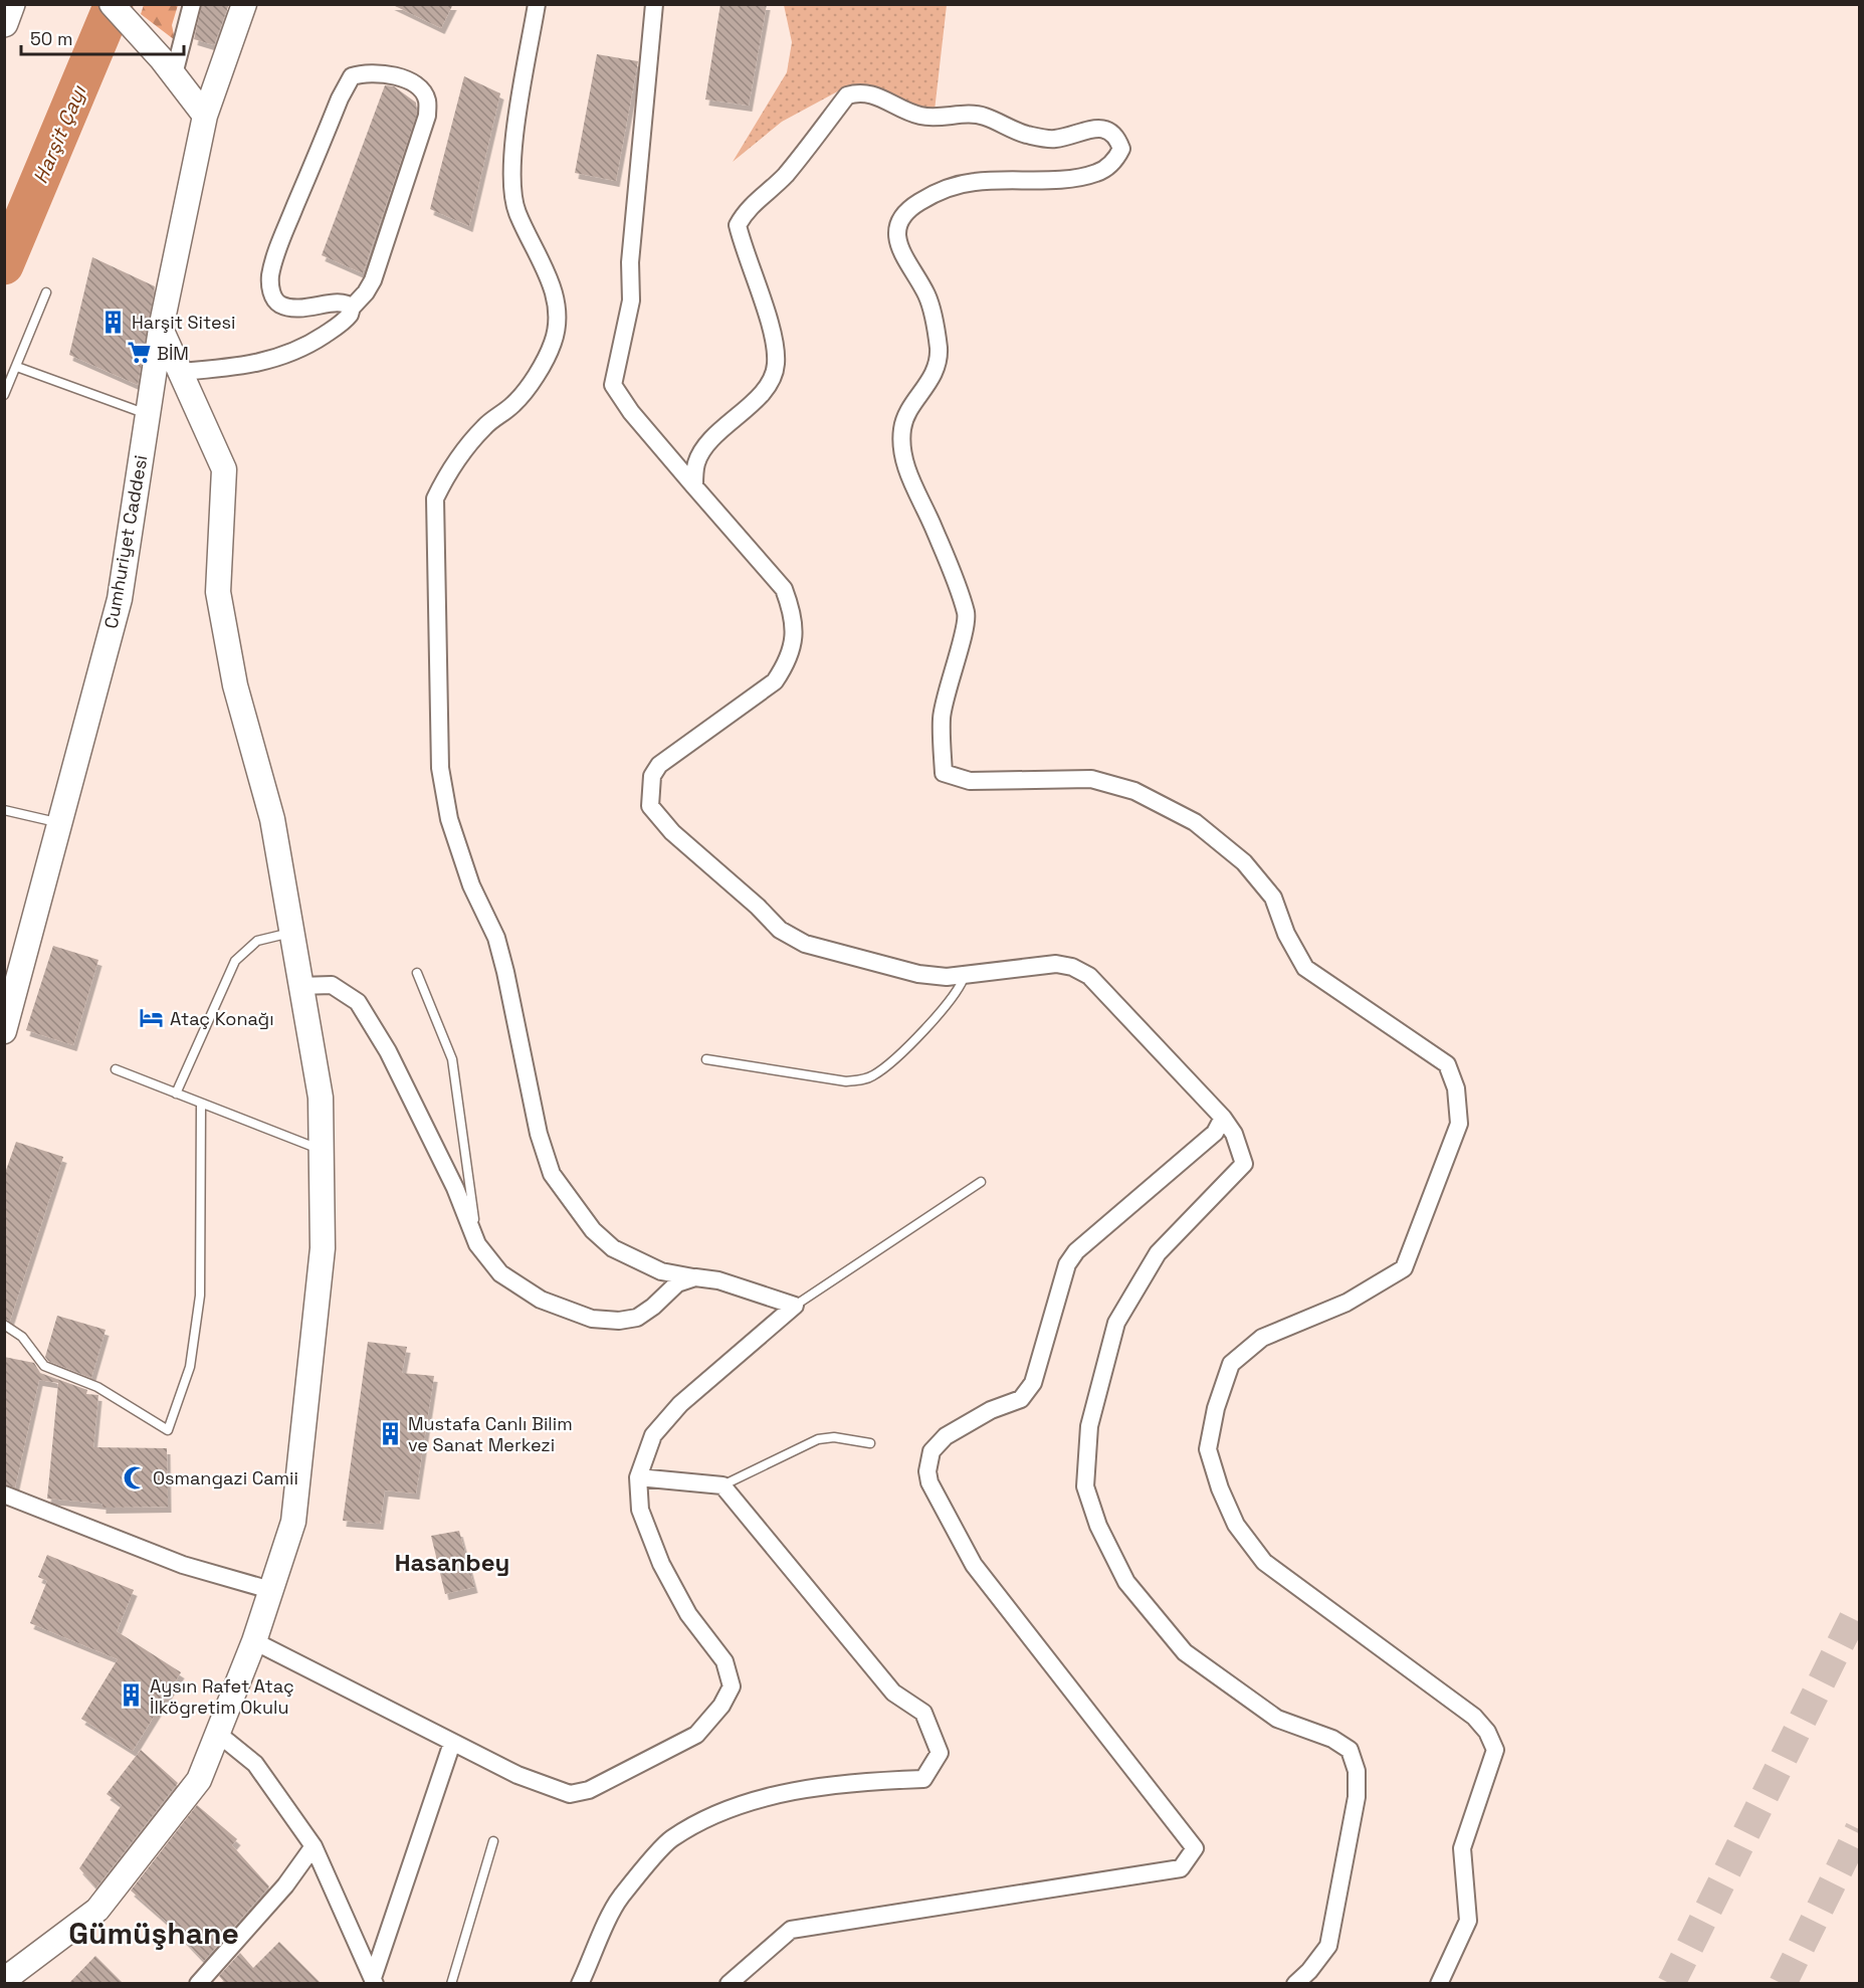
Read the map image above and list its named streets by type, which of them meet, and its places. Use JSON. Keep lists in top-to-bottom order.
{
  "streets": {
    "main road": ["Cumhuriyet Caddesi"]
  },
  "districts": ["Hasanbey", "Gümüşhane"],
  "water": ["Harşit Çayı"],
  "places": {
    "building": ["Harşit Sitesi", "Mustafa Canlı Bilim ve Sanat Merkezi", "Aysın Rafet Ataç İlkögretim Okulu"],
    "supermarket": ["BİM"],
    "hotel": ["Ataç Konağı"],
    "mosque": ["Osmangazi Camii"]
  },
  "scale_bar": "50 m"
}
